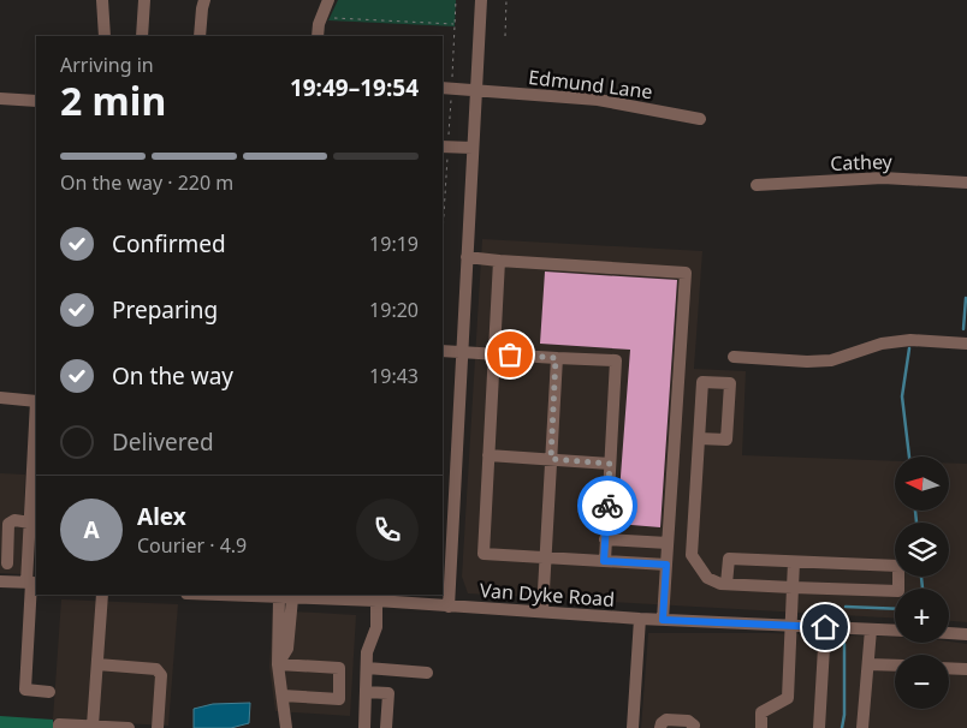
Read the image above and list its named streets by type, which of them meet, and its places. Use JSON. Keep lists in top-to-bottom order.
{
  "streets": {
    "street": ["Edmund Lane", "Cathey", "Van Dyke Road"]
  },
  "north": "left",
  "page": {
    "heading": ["2 min", "Arriving in", "19:49–19:54"],
    "panel": ["Alex", "Courier · 4.9"],
    "bar": "On the way · 220 m",
    "list": [
      ["Confirmed", "19:19"],
      ["Preparing", "19:20"],
      ["On the way", "19:43"],
      "Delivered"
    ],
    "map_buttons": ["+", "−"],
    "round": "A"
  }
}
